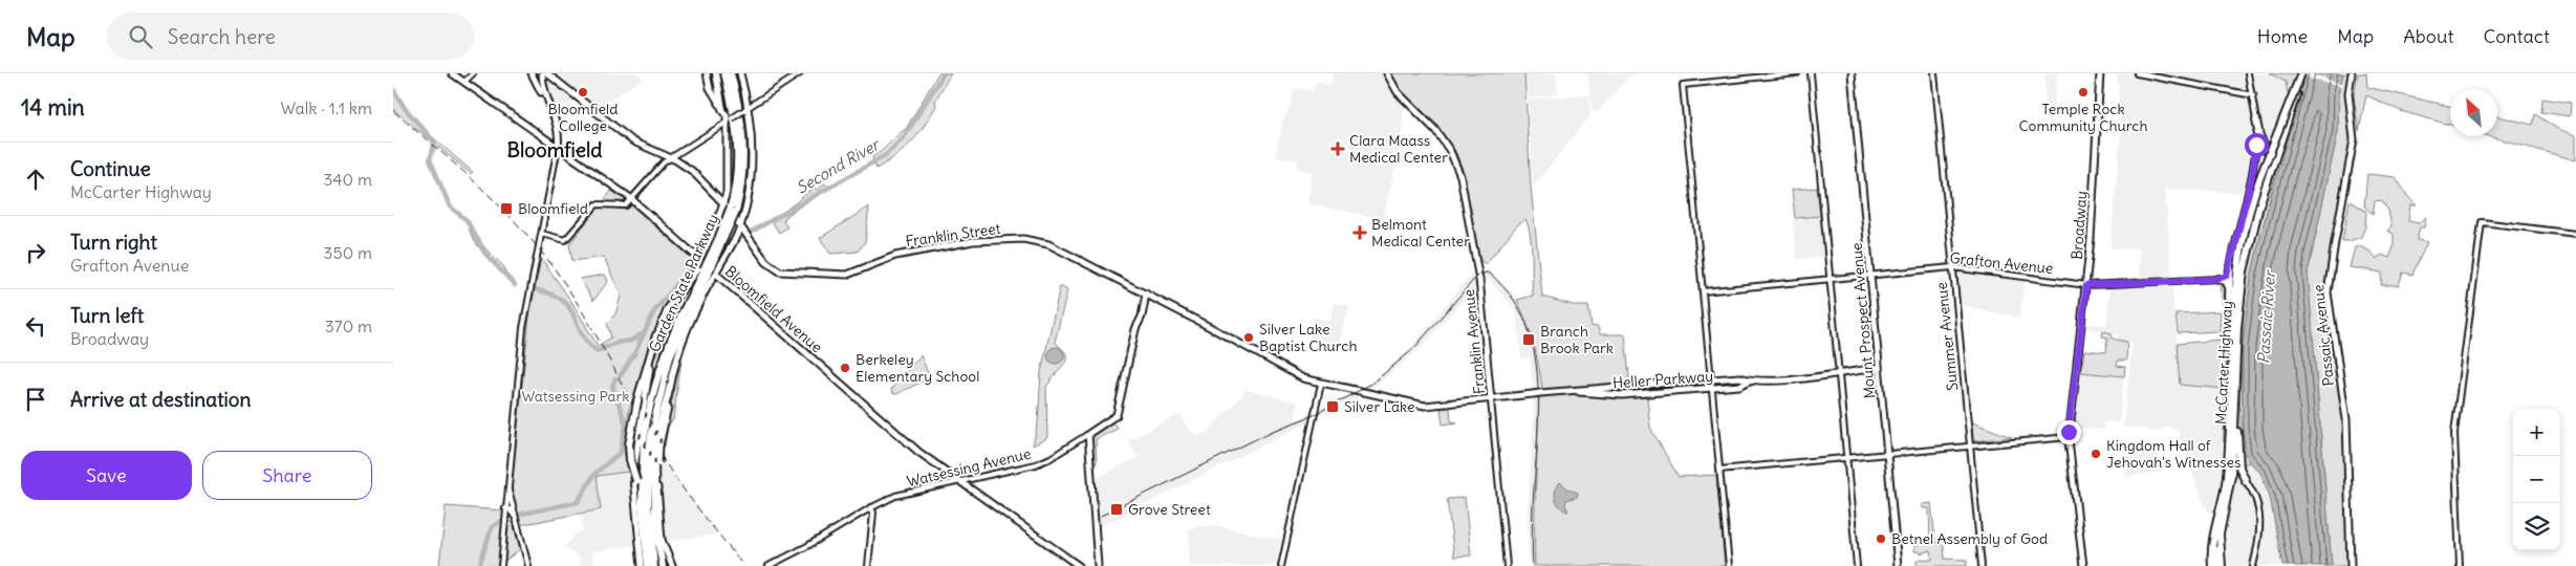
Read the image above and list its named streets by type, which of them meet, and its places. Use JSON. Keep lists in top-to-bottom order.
{
  "streets": {
    "highway": ["Garden State Parkway", "McCarter Highway"],
    "main road": [
      "Broadway",
      "Franklin Street",
      "Bloomfield Avenue",
      "Mount Prospect Avenue",
      "Passaic Avenue",
      "Franklin Avenue",
      "Heller Parkway",
      "Watsessing Avenue"
    ],
    "street": ["Grafton Avenue", "Summer Avenue"]
  },
  "crossings": [
    ["Broadway", "Grafton Avenue"],
    ["Franklin Street", "Garden State Parkway"],
    ["Franklin Street", "Heller Parkway"],
    ["Franklin Street", "Watsessing Avenue"],
    ["Grafton Avenue", "Mount Prospect Avenue"],
    ["Grafton Avenue", "Summer Avenue"],
    ["Bloomfield Avenue", "Watsessing Avenue"],
    ["Mount Prospect Avenue", "Heller Parkway"],
    ["Franklin Avenue", "Heller Parkway"]
  ],
  "districts": ["Bloomfield"],
  "water": ["Second River", "Passaic River"],
  "parks": ["Watsessing Park"],
  "places": {
    "other": [
      "Bloomfield College",
      "Temple Rock Community Church",
      "Silver Lake Baptist Church",
      "Berkeley Elementary School",
      "Kingdom Hall of Jehovah's Witnesses",
      "Betnel Assembly of God"
    ],
    "health": ["Clara Maass Medical Center", "Belmont Medical Center"],
    "transit": [
      "Bloomfield",
      "Branch Brook Park",
      "Silver Lake",
      "Grove Street"
    ]
  },
  "north": "top left",
  "page": {
    "header": "Map",
    "search": "Search here",
    "nav": [
      "Home",
      "Map",
      "About",
      "Contact"
    ],
    "heading": ["14 min", "Walk · 1.1 km"],
    "list": [
      ["Continue", "McCarter Highway", "340 m"],
      ["Turn right", "Grafton Avenue", "350 m"],
      ["Turn left", "Broadway", "370 m"],
      "Arrive at destination"
    ],
    "map_buttons": ["+", "−"],
    "buttons": ["Save", "Share"]
  }
}
